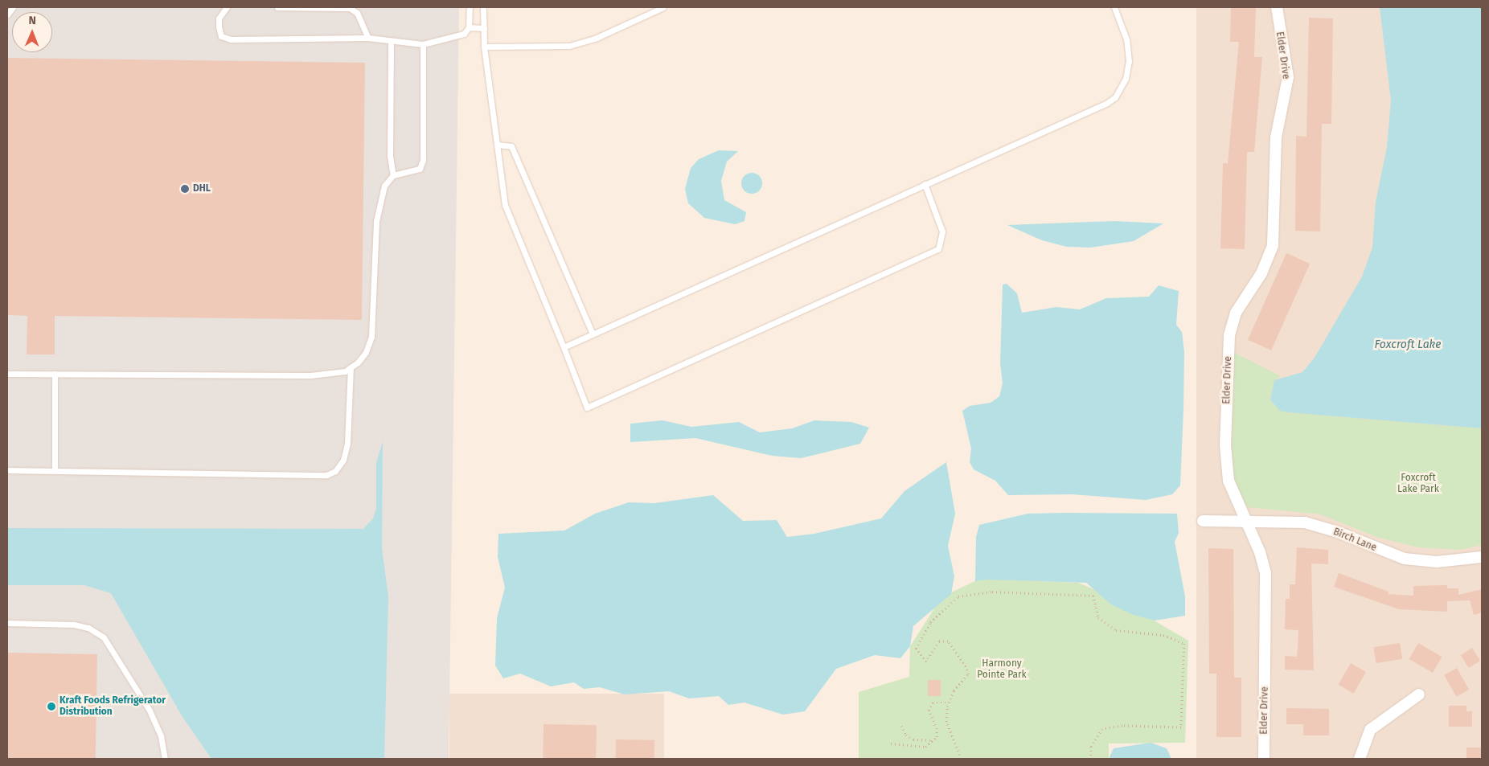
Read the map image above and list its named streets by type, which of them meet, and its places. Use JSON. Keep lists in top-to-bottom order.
{
  "streets": {
    "street": ["Elder Drive", "Birch Lane"]
  },
  "crossings": [
    ["Elder Drive", "Birch Lane"]
  ],
  "water": ["Foxcroft Lake"],
  "parks": ["Foxcroft Lake Park", "Harmony Pointe Park"],
  "places": ["DHL", "Kraft Foods Refrigerator Distribution"],
  "north": "top"
}
